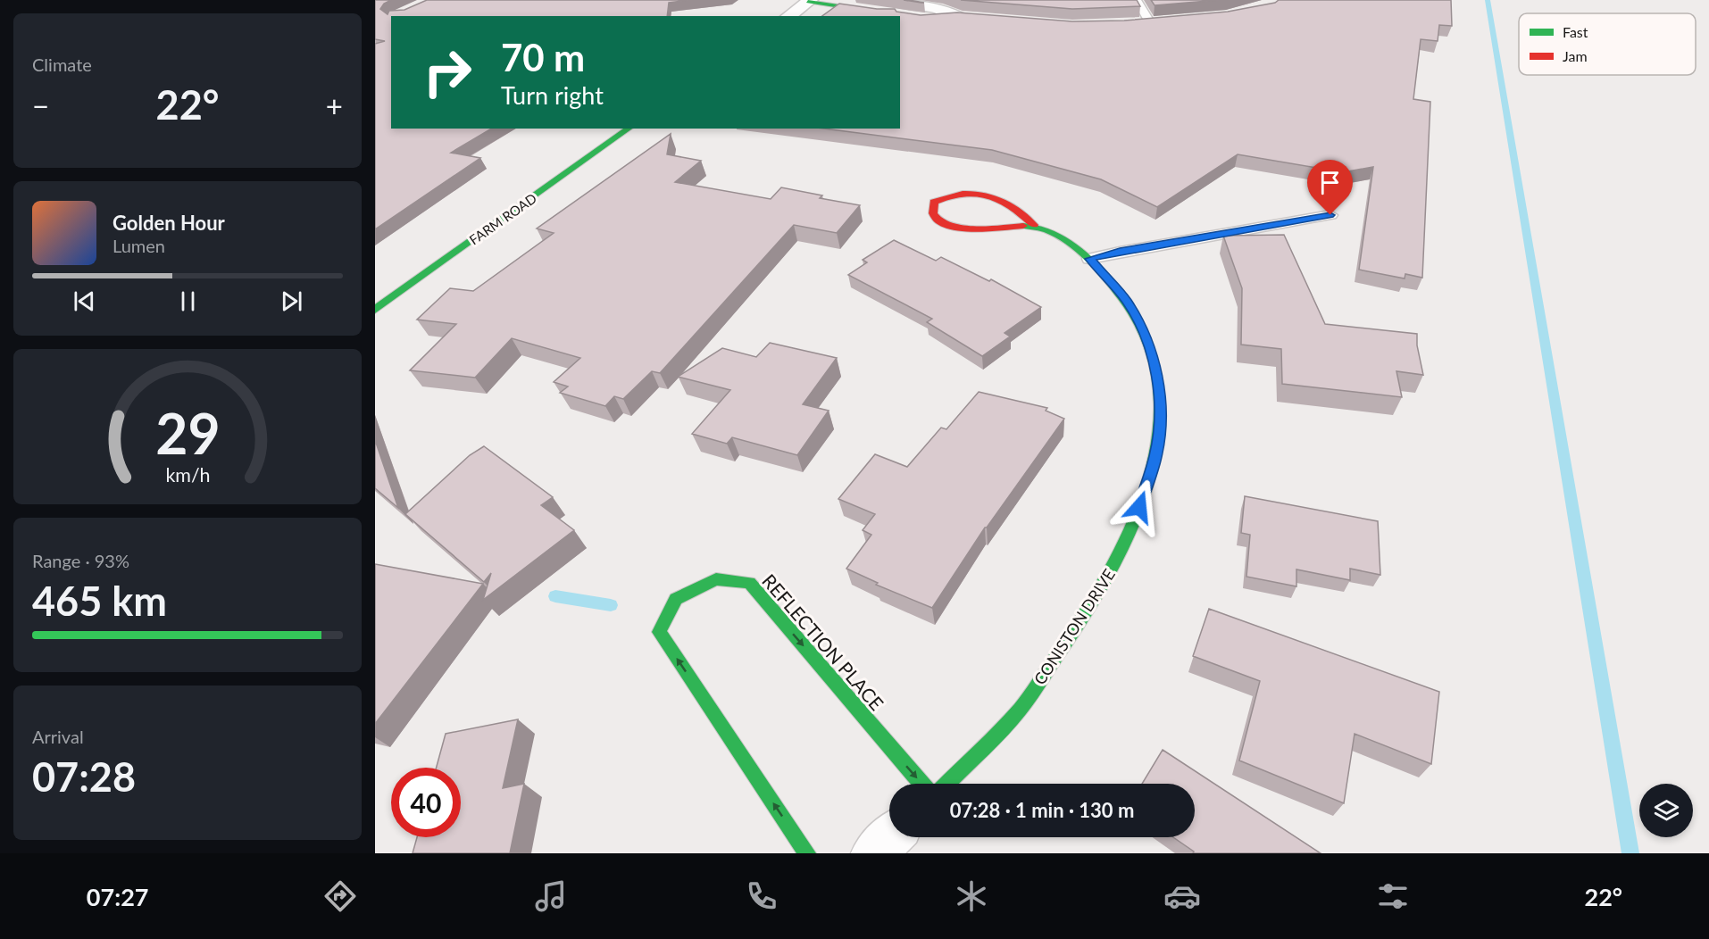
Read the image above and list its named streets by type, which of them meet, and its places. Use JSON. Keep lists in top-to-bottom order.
{
  "streets": {
    "street": ["FARM ROAD", "CONISTON DRIVE", "REFLECTION PLACE"]
  },
  "legend": ["Fast", "Jam"],
  "page": {
    "tile": [
      "Climate",
      ["Range · 93%", "465 km"],
      ["Arrival", "07:28"]
    ],
    "turn": ["70 m", "Turn right"],
    "heat": ["−", "22°", "+"],
    "song": ["Golden Hour", "Lumen"],
    "limit": "40",
    "trip": "07:28 · 1 min · 130 m",
    "tabs": ["07:27", "22°"],
    "gauge": ["29", "km/h"]
  }
}
